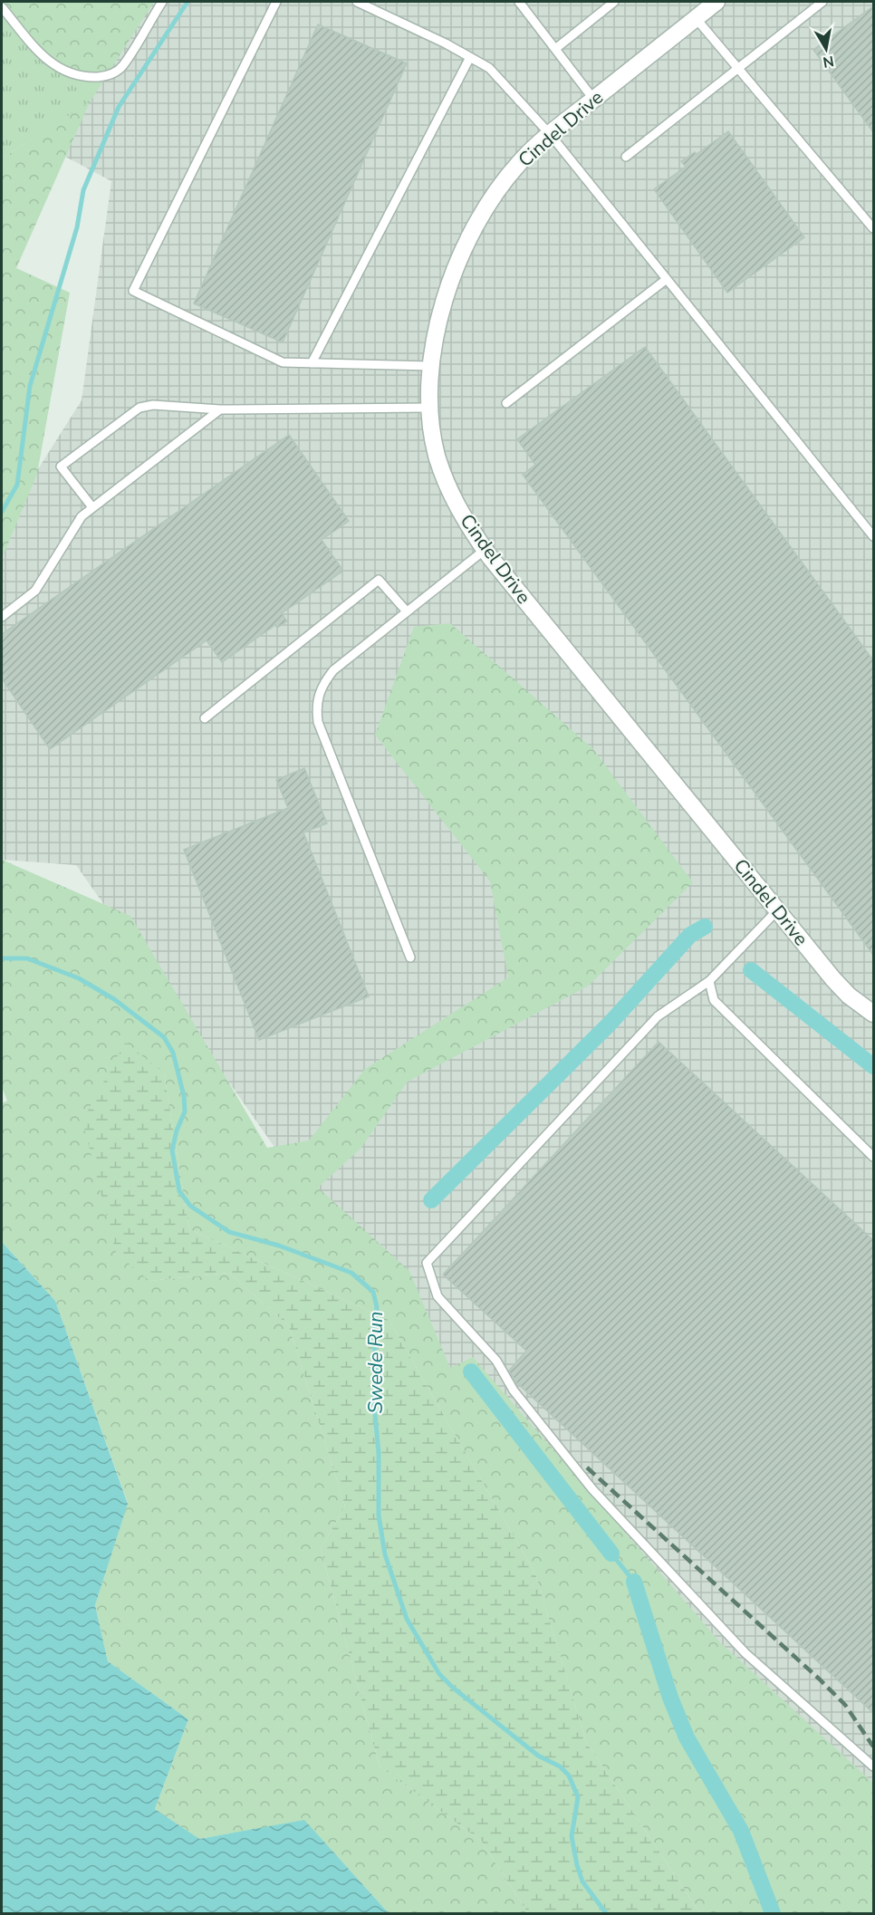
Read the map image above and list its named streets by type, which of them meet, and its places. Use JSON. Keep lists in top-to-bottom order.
{
  "streets": {
    "street": ["Cindel Drive"]
  },
  "water": ["Swede Run"],
  "north": "bottom"
}
